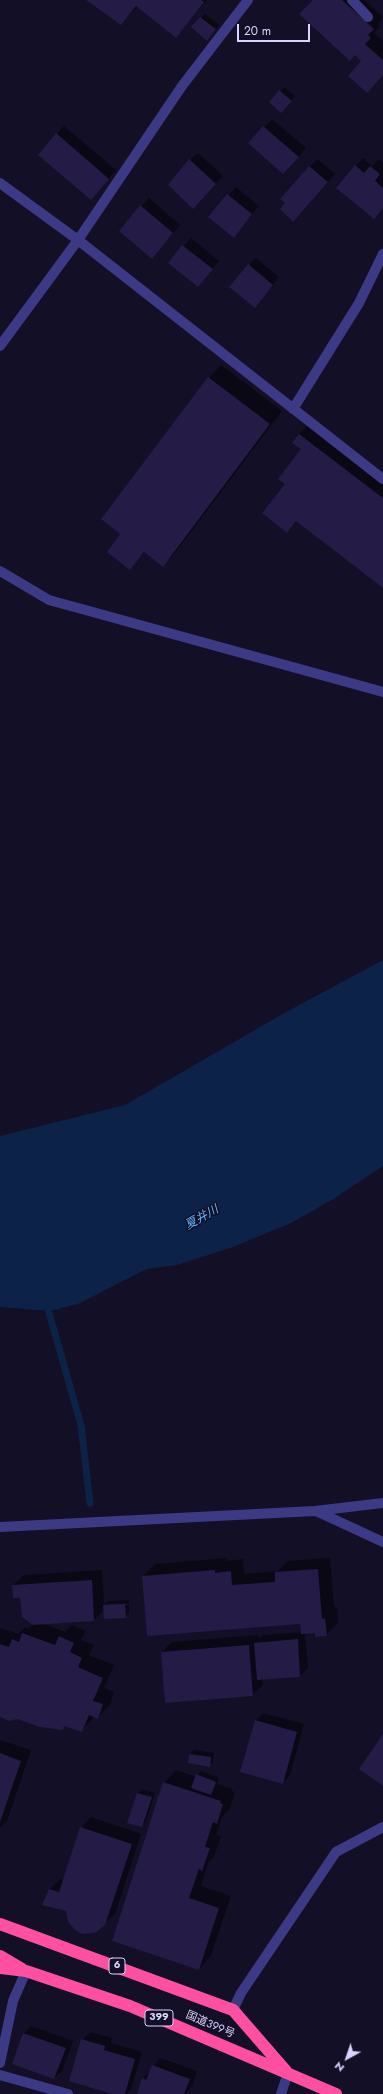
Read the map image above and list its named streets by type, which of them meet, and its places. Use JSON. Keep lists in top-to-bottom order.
{
  "streets": {
    "highway": ["6", "399", "国道399号"]
  },
  "crossings": [
    ["6", "国道399号"]
  ],
  "water": ["夏井川"],
  "scale_bar": "20 m",
  "north": "bottom left"
}
